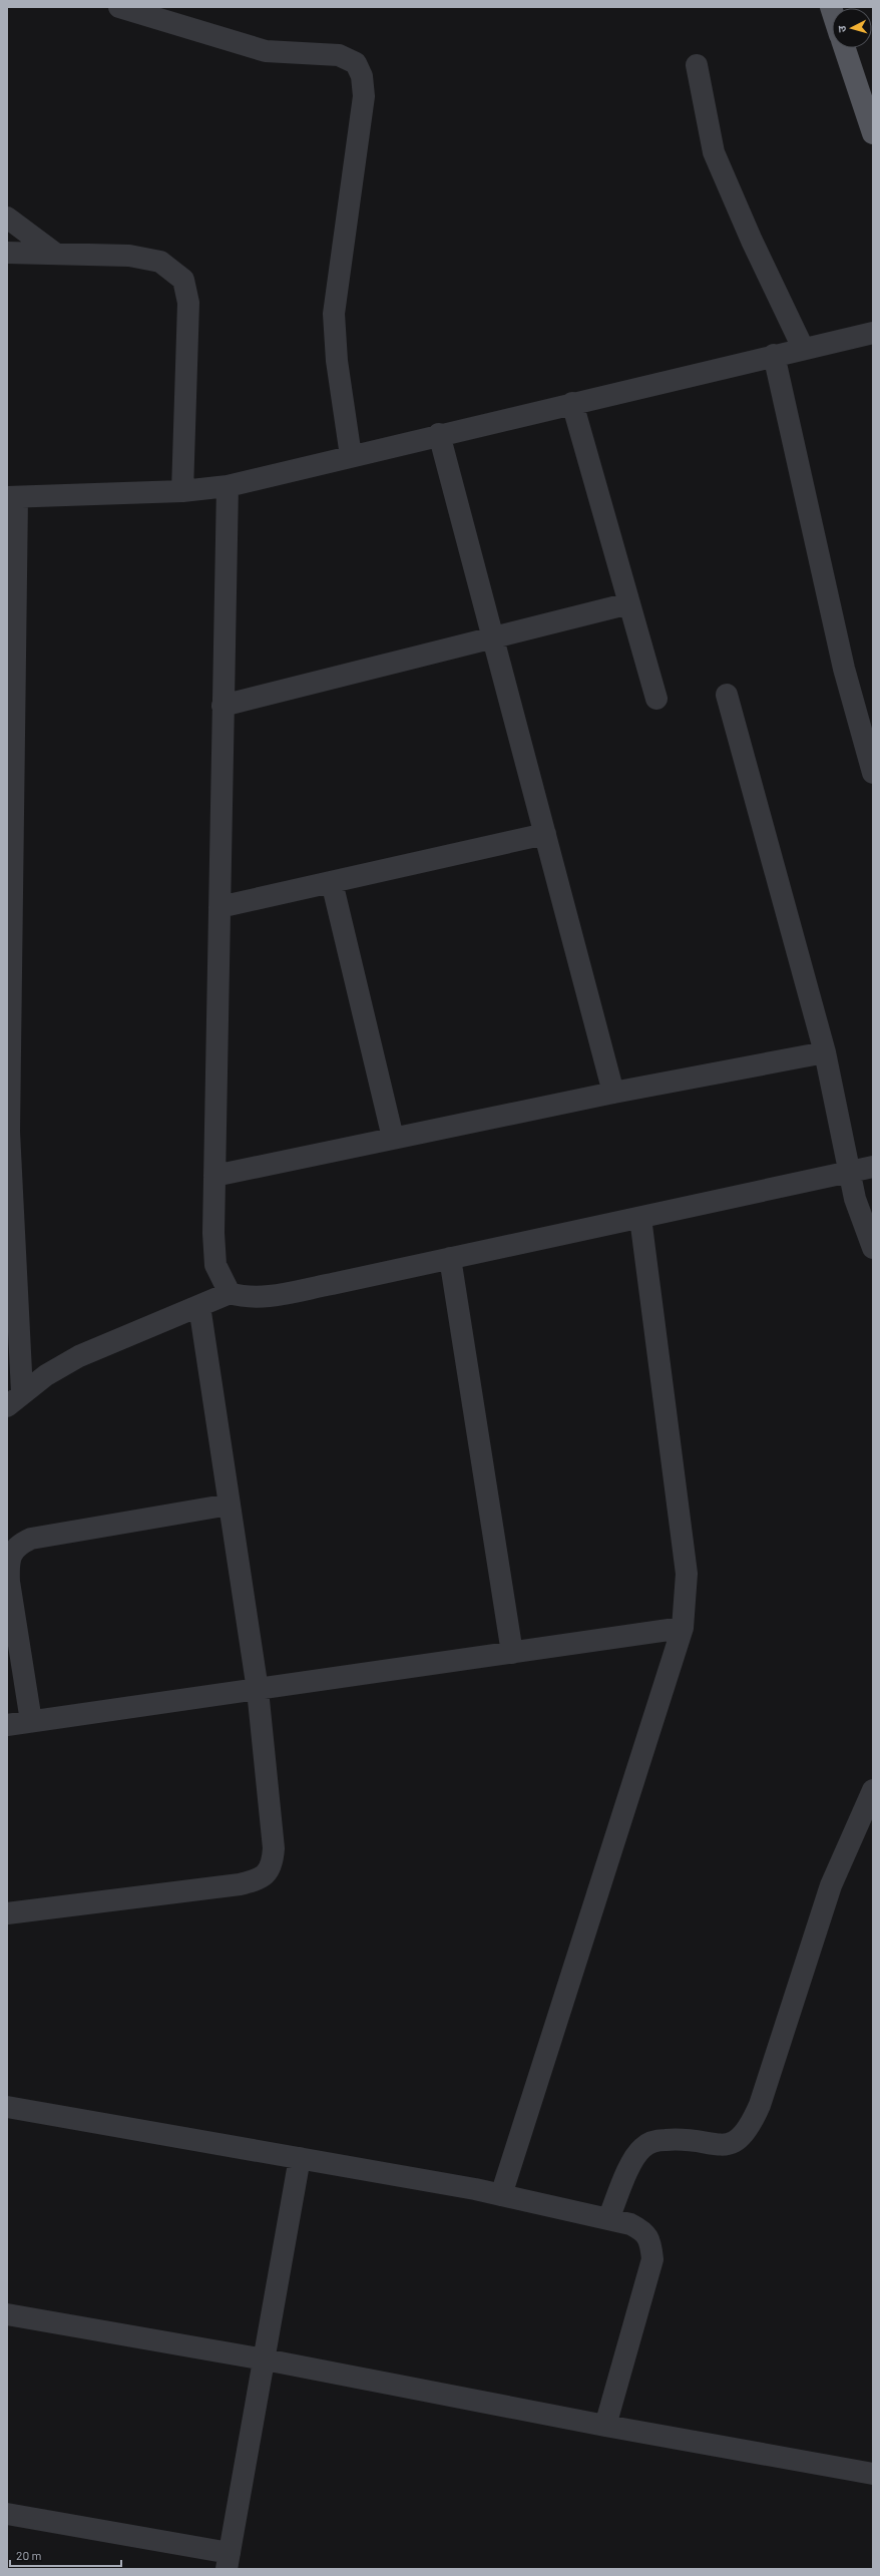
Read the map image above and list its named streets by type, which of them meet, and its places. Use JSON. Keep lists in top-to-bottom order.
{
  "scale_bar": "20 m",
  "north": "left"
}
